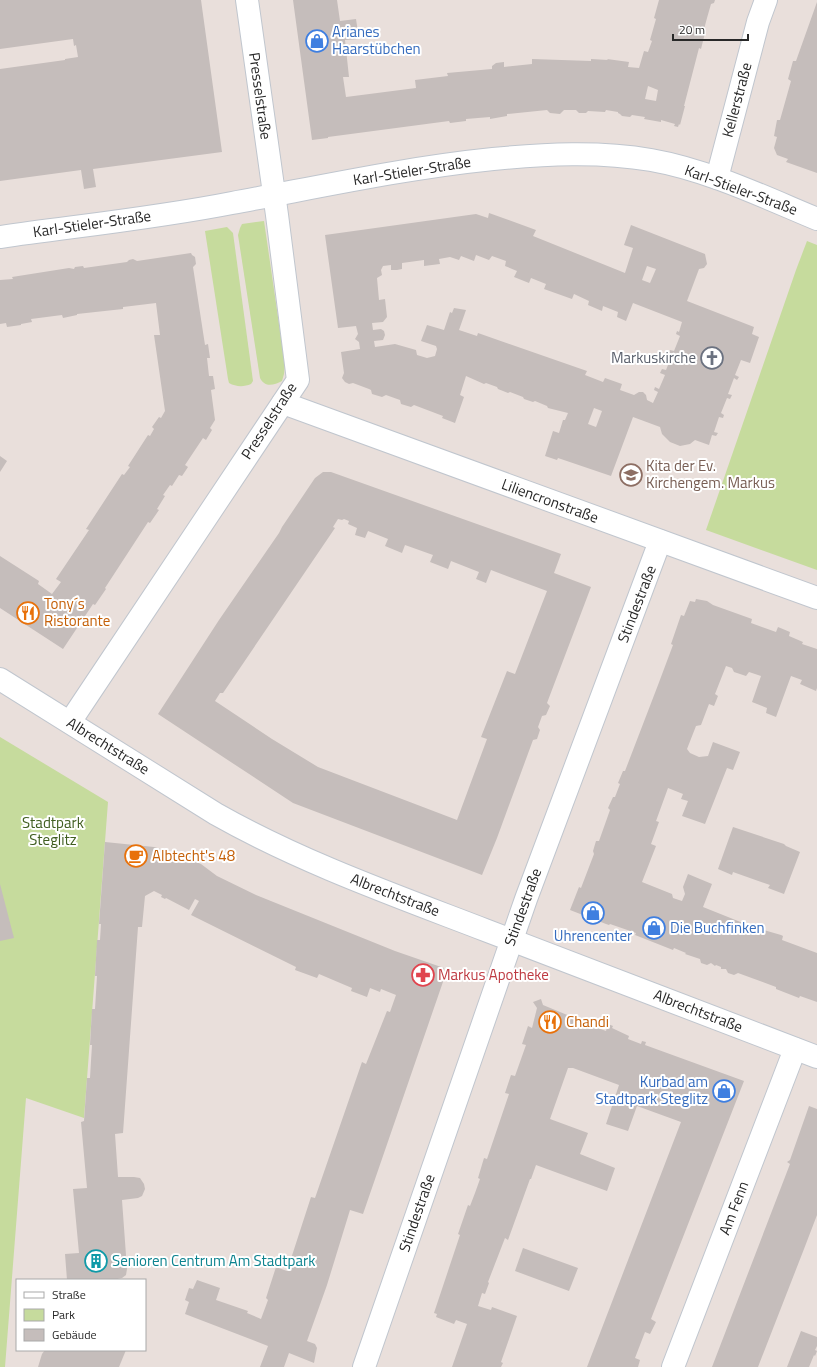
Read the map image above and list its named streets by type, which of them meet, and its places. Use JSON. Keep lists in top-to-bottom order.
{
  "streets": {
    "street": [
      "Presselstraße",
      "Kellerstraße",
      "Karl-Stieler-Straße",
      "Liliencronstraße",
      "Stindestraße",
      "Albrechtstraße",
      "Am Fenn"
    ]
  },
  "crossings": [
    ["Presselstraße", "Karl-Stieler-Straße"],
    ["Presselstraße", "Liliencronstraße"],
    ["Presselstraße", "Albrechtstraße"],
    ["Kellerstraße", "Karl-Stieler-Straße"],
    ["Liliencronstraße", "Stindestraße"],
    ["Stindestraße", "Albrechtstraße"],
    ["Albrechtstraße", "Am Fenn"]
  ],
  "parks": ["Stadtpark Steglitz"],
  "places": {
    "shop": [
      "Arianes Haarstübchen",
      "Uhrencenter",
      "Die Buchfinken",
      "Kurbad am Stadtpark Steglitz"
    ],
    "church": ["Markuskirche"],
    "school or university": ["Kita der Ev. Kirchengem. Markus"],
    "restaurant": ["Tony´s Ristorante", "Chandi"],
    "cafe": ["Albtecht's 48"],
    "pharmacy": ["Markus Apotheke"],
    "building": ["Senioren Centrum Am Stadtpark"]
  },
  "legend": ["Straße", "Park", "Gebäude"],
  "scale_bar": "20 m"
}
